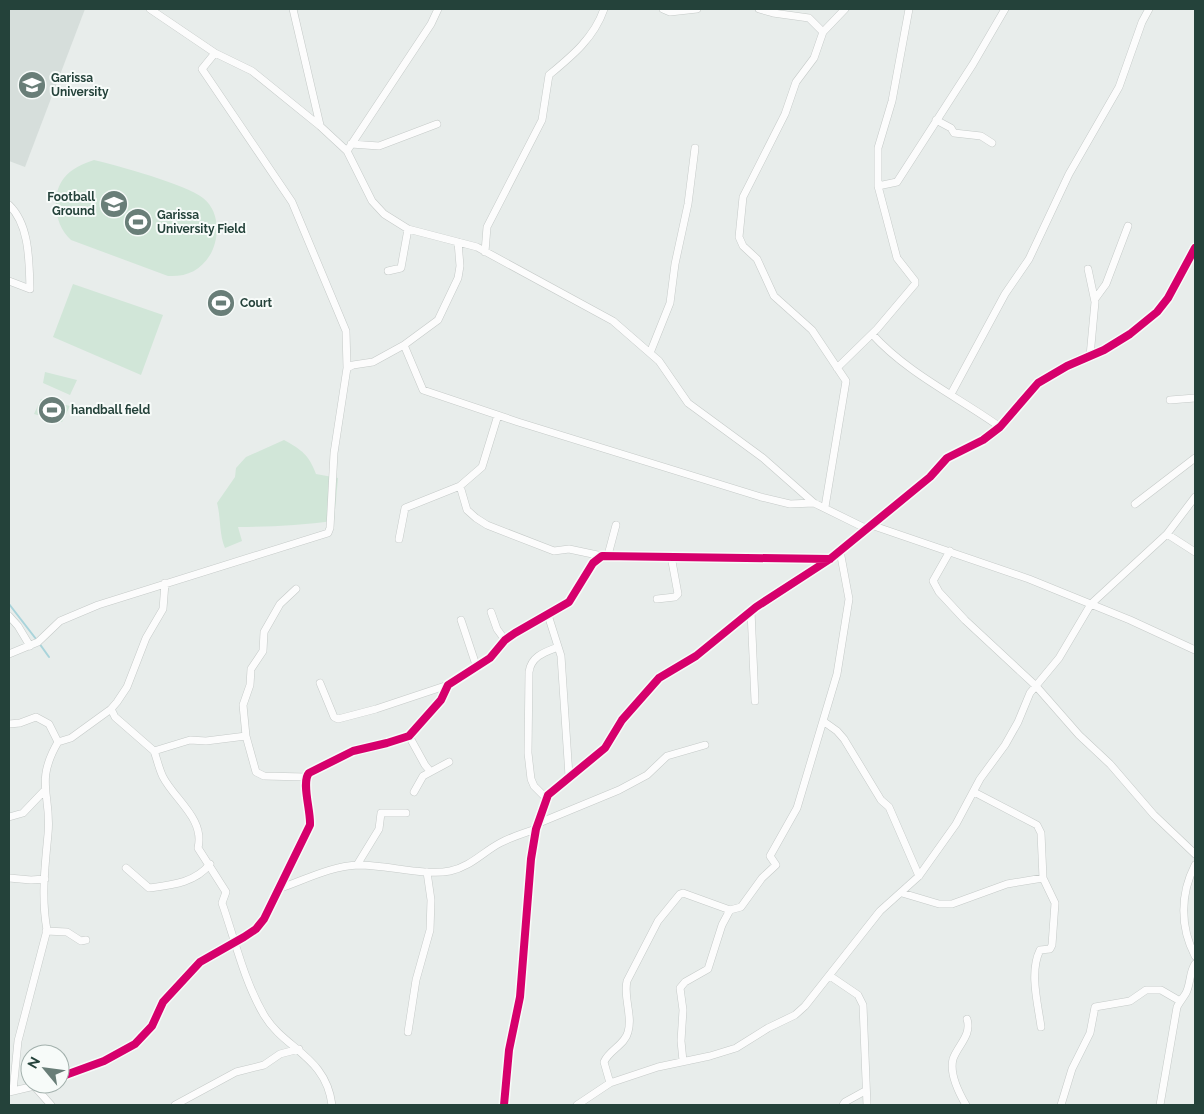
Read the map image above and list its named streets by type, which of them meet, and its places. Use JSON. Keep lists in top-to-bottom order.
{
  "places": {
    "school or university": ["Garissa University", "Football Ground"],
    "sports": ["Garissa University Field", "Court", "handball field"]
  },
  "north": "top left"
}
